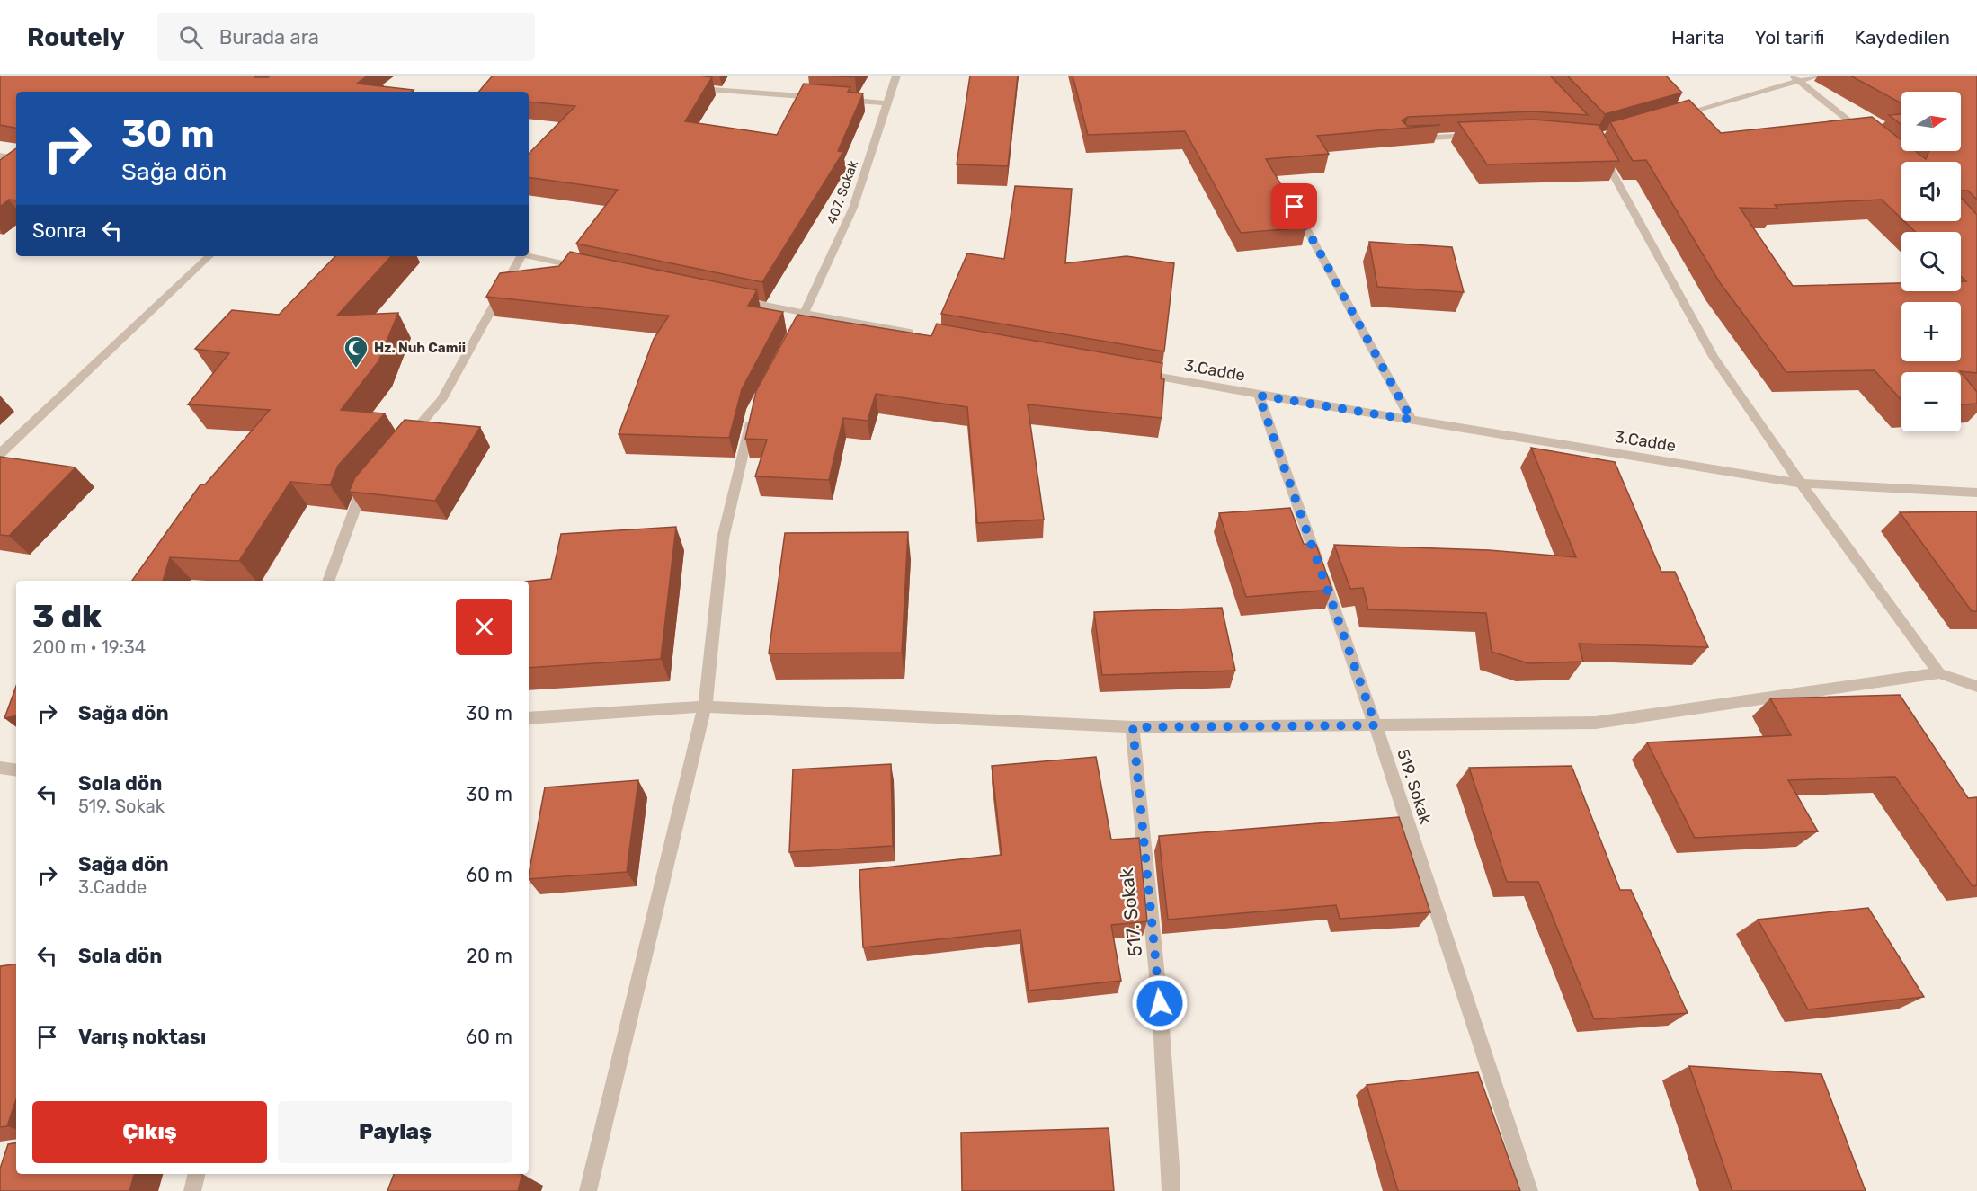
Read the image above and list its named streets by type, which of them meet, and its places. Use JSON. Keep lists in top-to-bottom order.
{
  "streets": {
    "street": [
      "407. Sokak",
      "3.Cadde",
      "519. Sokak",
      "517. Sokak"
    ]
  },
  "crossings": [
    ["3.Cadde", "519. Sokak"]
  ],
  "places": {
    "mosque": ["Hz. Nuh Camii"]
  },
  "north": "right",
  "page": {
    "header": "Routely",
    "search": "Burada ara",
    "nav": ["Harita", "Yol tarifi", "Kaydedilen"],
    "map_buttons": ["+", "−"],
    "turn": ["30 m", "Sağa dön"],
    "then": "Sonra",
    "heading": ["3 dk", "200 m · 19:34"],
    "list": [
      {
        "name": "Sağa dön",
        "value": "30 m"
      },
      {
        "name": "Sola dön",
        "note": "519. Sokak",
        "value": "30 m"
      },
      {
        "name": "Sağa dön",
        "note": "3.Cadde",
        "value": "60 m"
      },
      {
        "name": "Sola dön",
        "value": "20 m"
      },
      {
        "name": "Varış noktası",
        "value": "60 m"
      }
    ],
    "buttons": ["Çıkış", "Paylaş"]
  }
}
